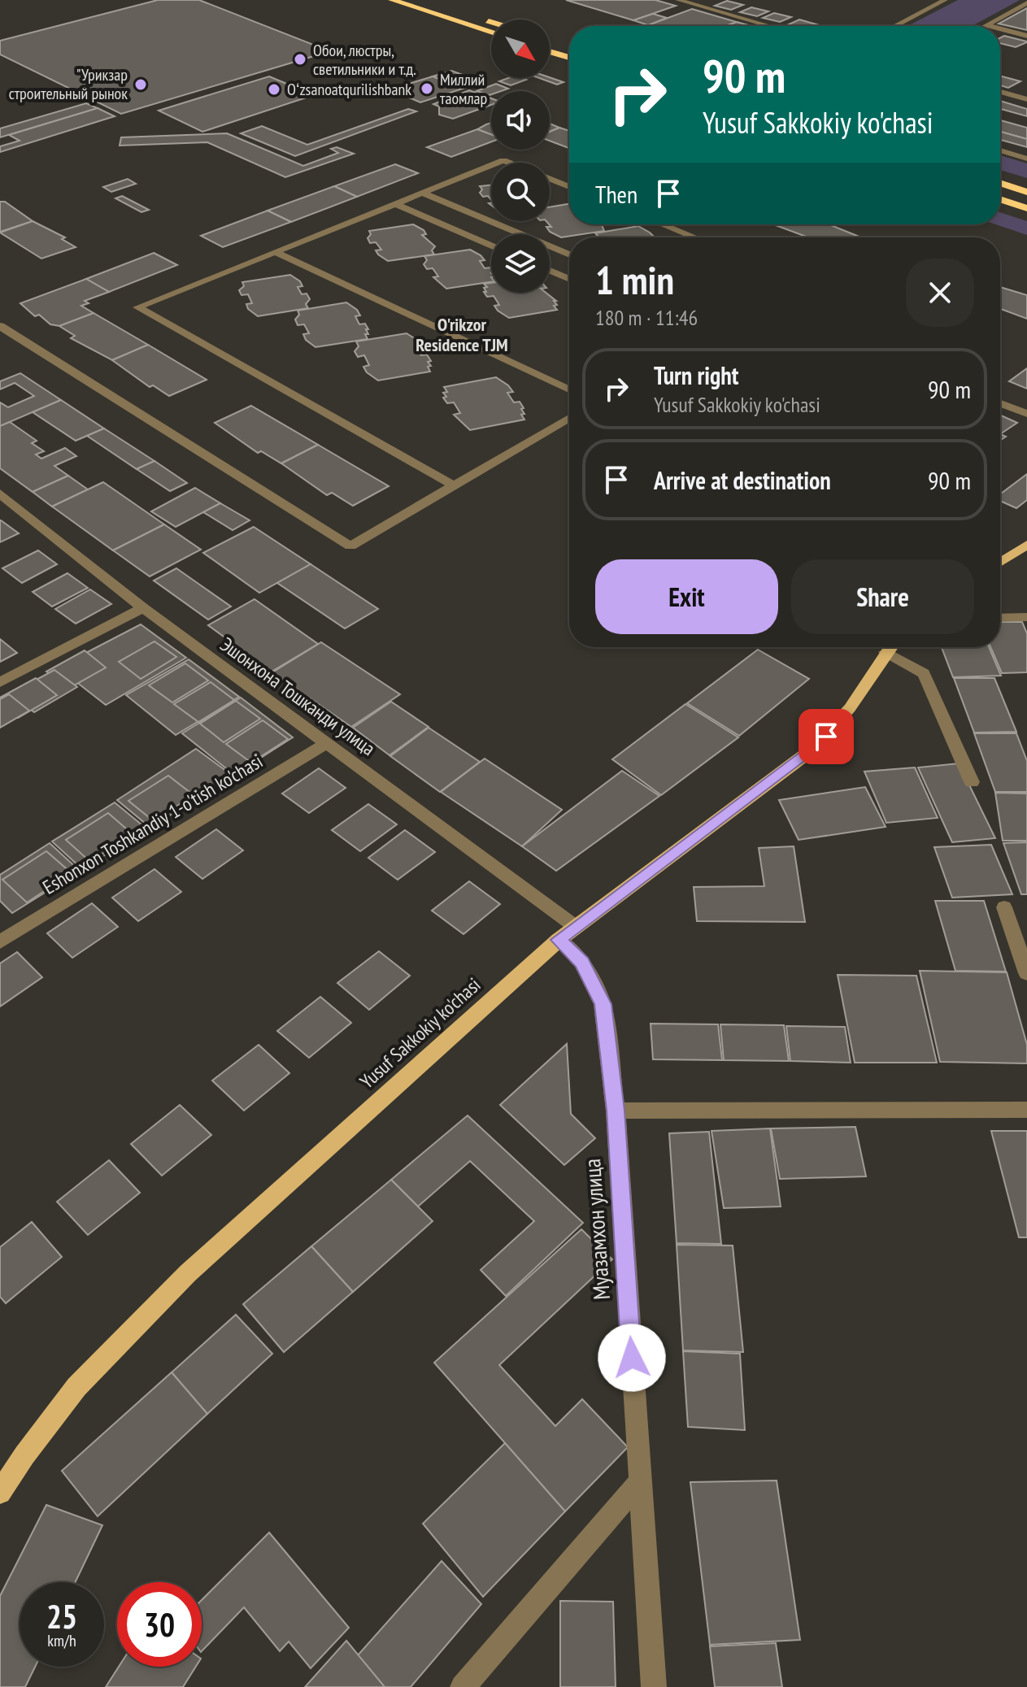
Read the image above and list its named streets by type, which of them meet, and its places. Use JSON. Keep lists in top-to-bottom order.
{
  "streets": {
    "main road": ["Yusuf Sakkokiy ko'chasi"],
    "street": ["Эшонхона Тошканди улица", "Eshonxon Toshkandiy 1-o'tish ko'chasi", "Муазамхон улица"]
  },
  "crossings": [
    ["Эшонхона Тошканди улица", "Eshonxon Toshkandiy 1-o'tish ko'chasi"],
    ["Эшонхона Тошканди улица", "Yusuf Sakkokiy ko'chasi"],
    ["Эшонхона Тошканди улица", "Муазамхон улица"],
    ["Yusuf Sakkokiy ko'chasi", "Муазамхон улица"]
  ],
  "districts": ["O'rikzor Residence TJM"],
  "places": [
    "Обои, люстры, светильники и т.д.",
    "\"Урикзар строительный рынок",
    "Миллий таомлар",
    "Oʻzsanoatqurilishbank"
  ],
  "north": "bottom right",
  "page": {
    "turn": ["90 m", "Yusuf Sakkokiy ko'chasi"],
    "then": "Then",
    "heading": ["1 min", "180 m · 11:46"],
    "list": [
      {
        "name": "Turn right",
        "note": "Yusuf Sakkokiy ko'chasi",
        "value": "90 m"
      },
      {
        "name": "Arrive at destination",
        "value": "90 m"
      }
    ],
    "buttons": ["Exit", "Share"],
    "speed": "25 km/h",
    "limit": "30"
  }
}
